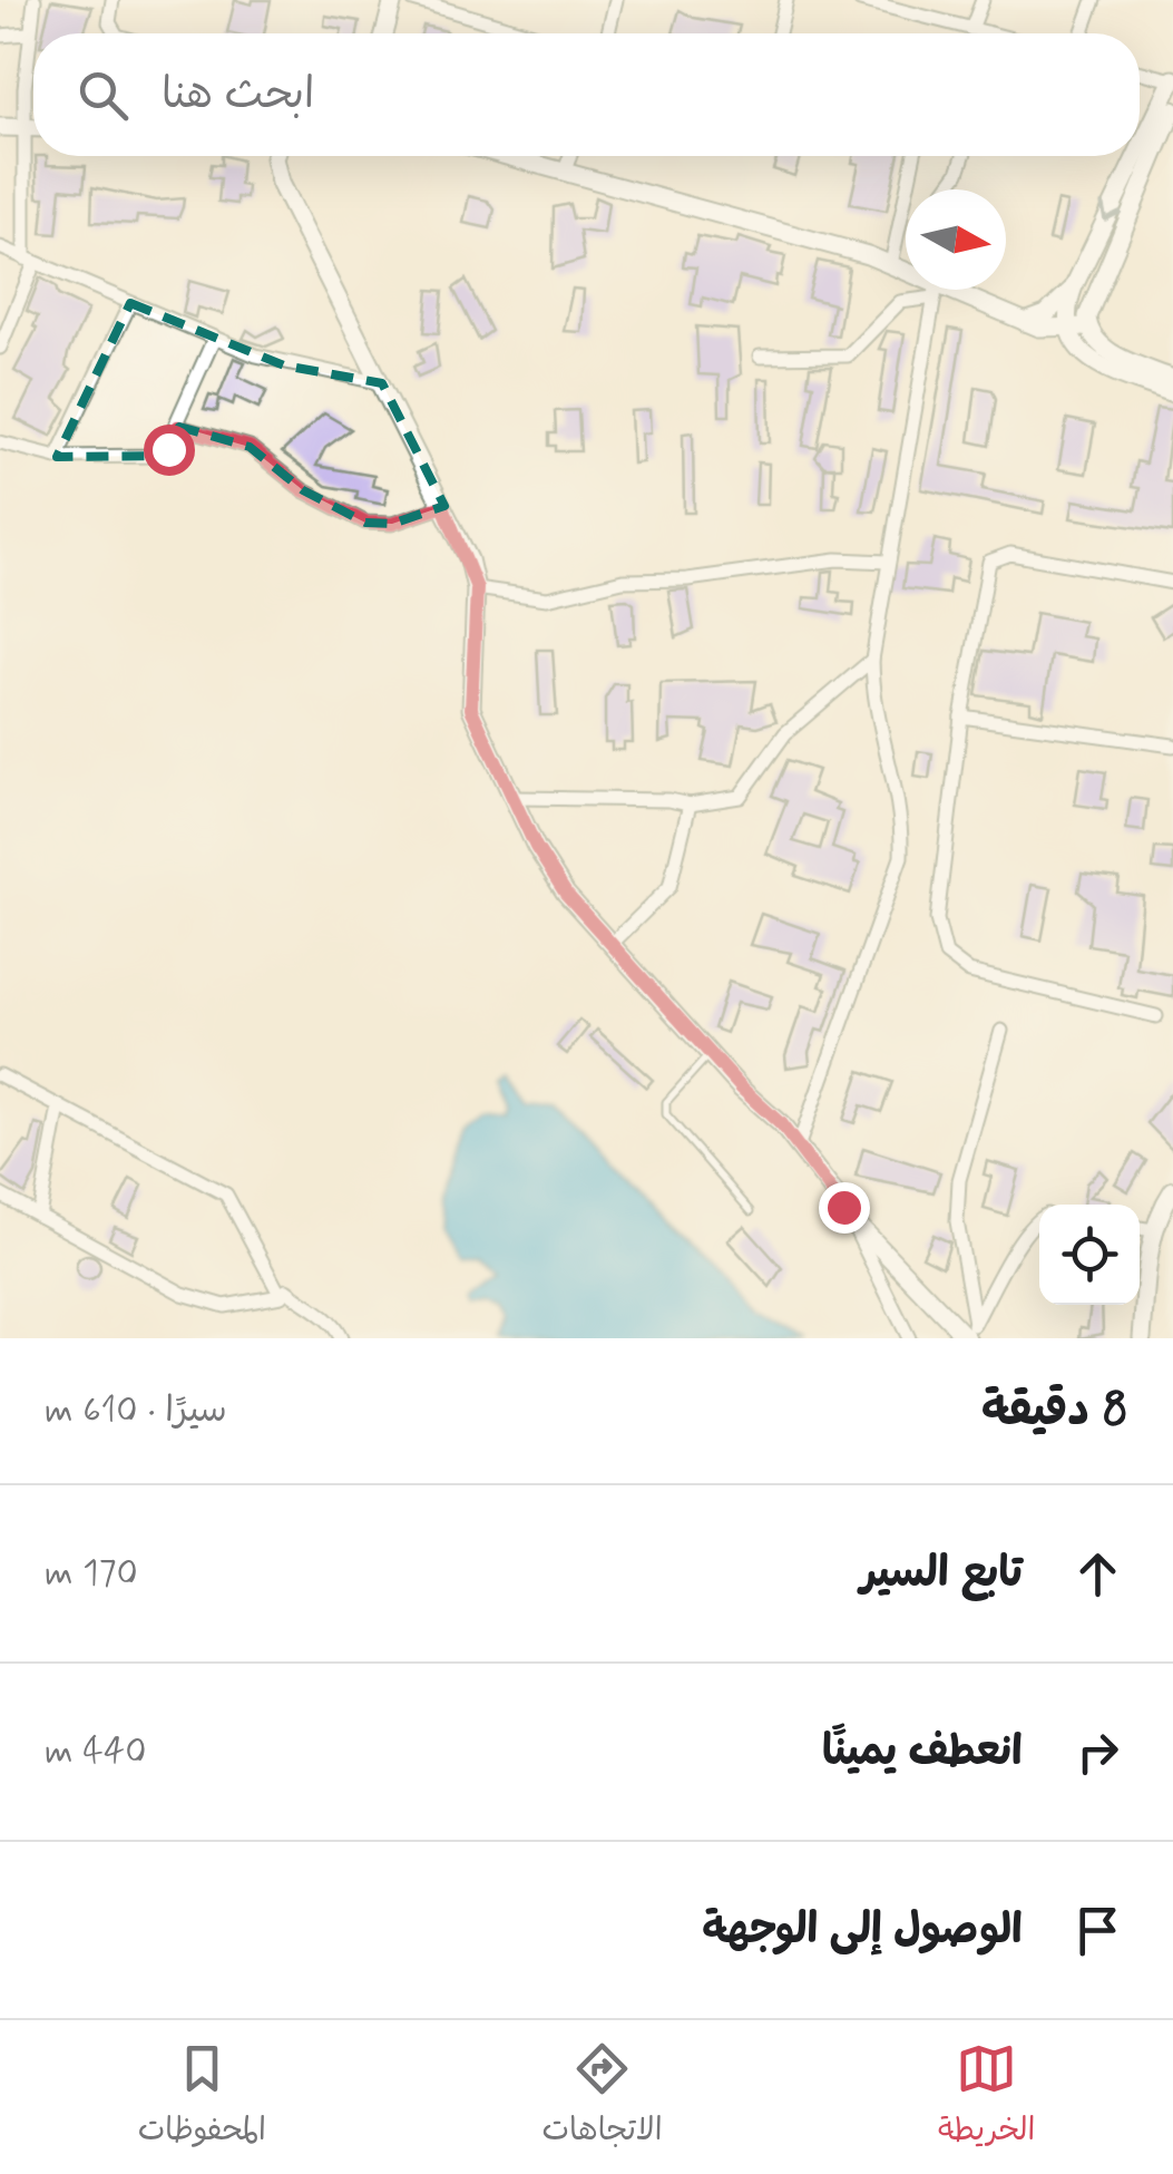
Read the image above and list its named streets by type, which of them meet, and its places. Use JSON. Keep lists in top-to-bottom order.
{
  "north": "right",
  "page": {
    "search": "ابحث هنا",
    "heading": ["8 دقيقة", "سيرًا · 610 m"],
    "list": [
      ["تابع السير", "170 m"],
      ["انعطف يمينًا", "440 m"],
      "الوصول إلى الوجهة"
    ],
    "nav": ["الخريطة", "الاتجاهات", "المحفوظات"]
  }
}
